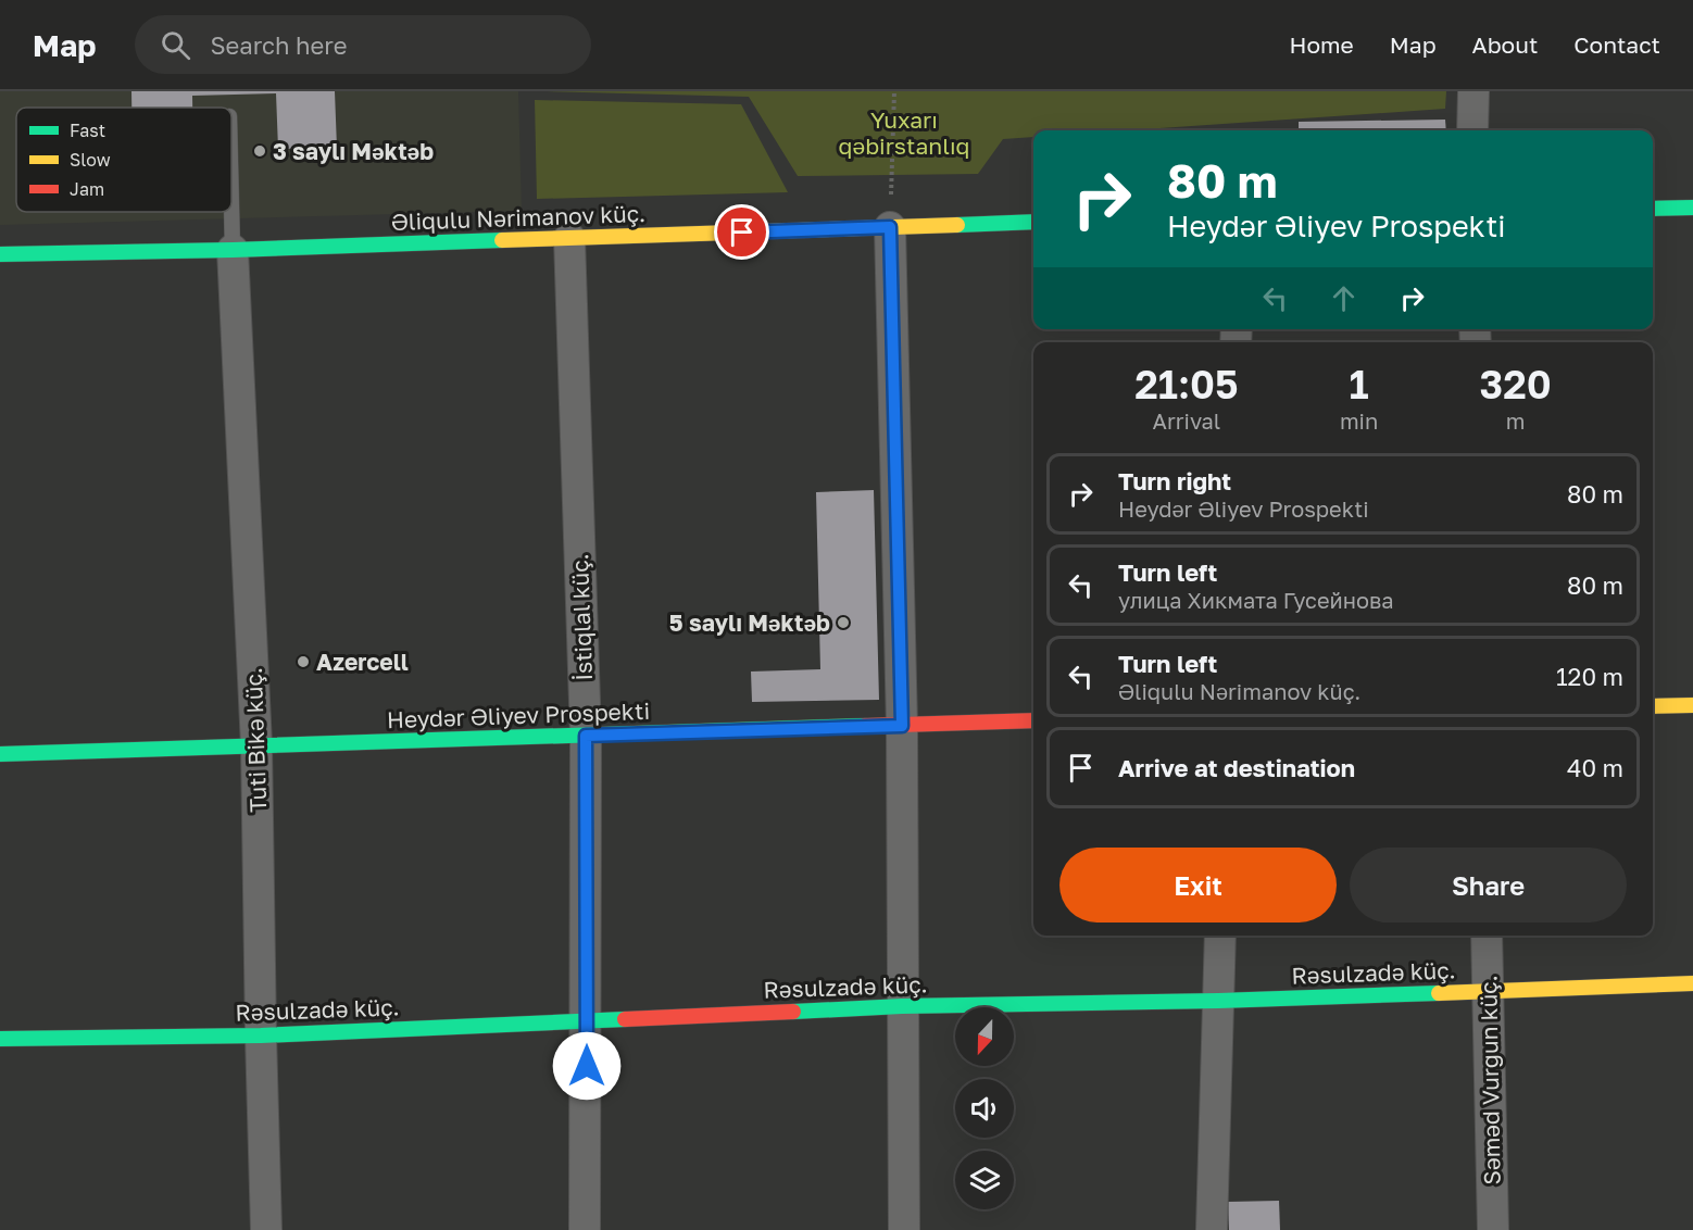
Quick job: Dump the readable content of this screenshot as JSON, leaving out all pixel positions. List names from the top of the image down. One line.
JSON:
{"streets":{"street":["Əliqulu Nərimanov küç.","İstiqlal küç.","Heydər Əliyev Prospekti","Tuti Bikə küç.","Rəsulzadə küç.","Səməd Vurğun küç."]},"crossings":[["Əliqulu Nərimanov küç.","İstiqlal küç."],["Əliqulu Nərimanov küç.","Tuti Bikə küç."],["İstiqlal küç.","Heydər Əliyev Prospekti"],["İstiqlal küç.","Rəsulzadə küç."],["Heydər Əliyev Prospekti","Tuti Bikə küç."],["Tuti Bikə küç.","Rəsulzadə küç."],["Rəsulzadə küç.","Səməd Vurğun küç."]],"parks":["Yuxarı qəbirstanlıq"],"places":["3 saylı Məktəb","5 saylı Məktəb","Azercell"],"legend":["Fast","Slow","Jam"],"north":"bottom","page":{"header":"Map","search":"Search here","nav":["Home","Map","About","Contact"],"turn":["80 m","Heydər Əliyev Prospekti"],"eta":["21:05","Arrival","1","min","320","m"],"list":[{"name":"Turn right","note":"Heydər Əliyev Prospekti","value":"80 m"},{"name":"Turn left","note":"улица Хикмата Гусейнова","value":"80 m"},{"name":"Turn left","note":"Əliqulu Nərimanov küç.","value":"120 m"},{"name":"Arrive at destination","value":"40 m"}],"buttons":["Exit","Share"]}}
